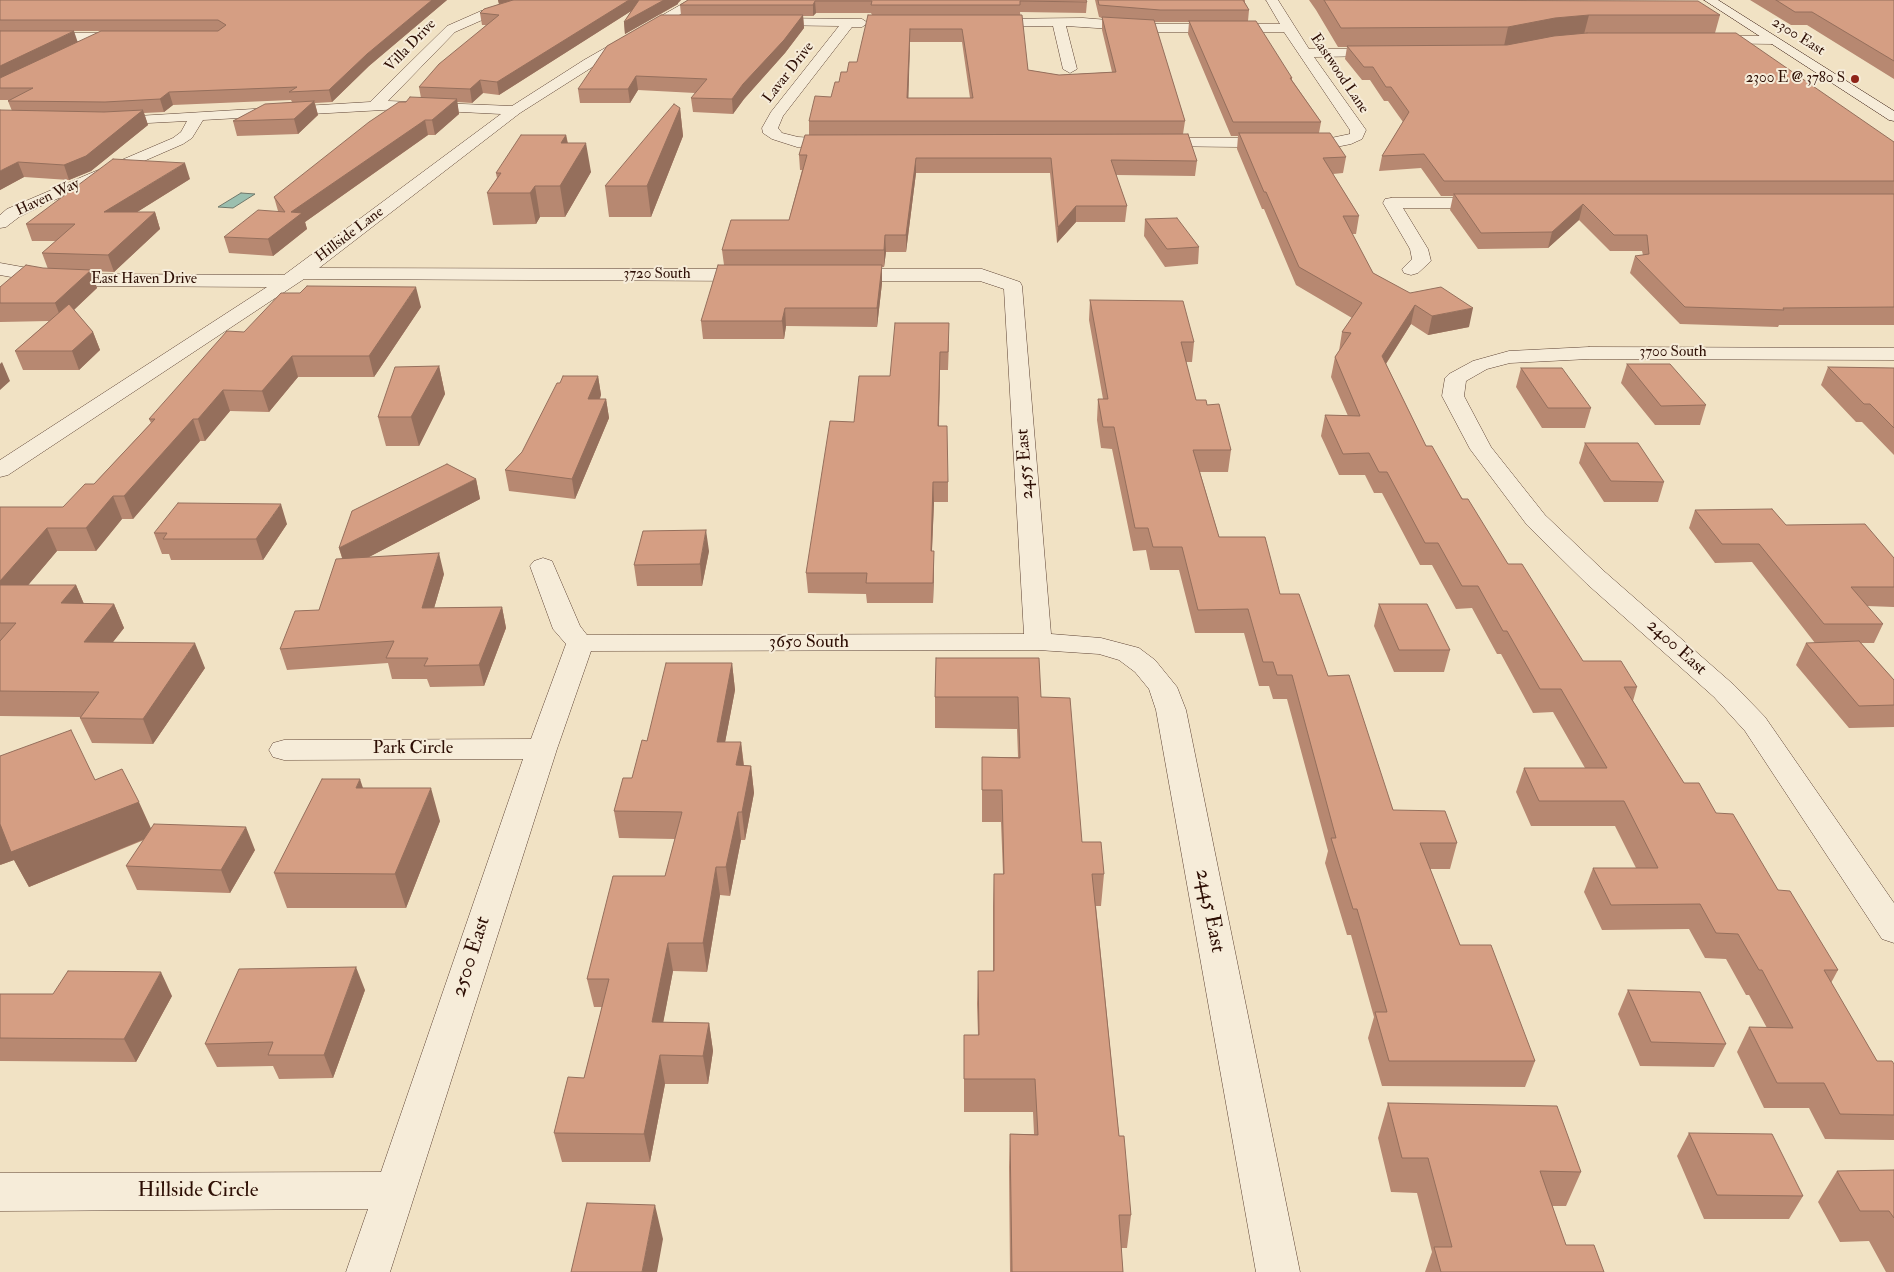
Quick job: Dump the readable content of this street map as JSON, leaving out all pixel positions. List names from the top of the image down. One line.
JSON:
{"streets":{"street":["2300 East","Villa Drive","Lavar Drive","Eastwood Lane","Haven Way","Hillside Lane","3720 South","East Haven Drive","3700 South","2455 East","3650 South","2400 East","Park Circle","2445 East","2500 East","Hillside Circle"]},"crossings":[["Hillside Lane","3720 South"],["Hillside Lane","East Haven Drive"],["3720 South","East Haven Drive"],["3700 South","2400 East"],["2455 East","3650 South"],["2455 East","2445 East"],["3650 South","2445 East"],["3650 South","2500 East"],["Park Circle","2500 East"],["2500 East","Hillside Circle"]],"places":["2300 E @ 3780 S"]}
